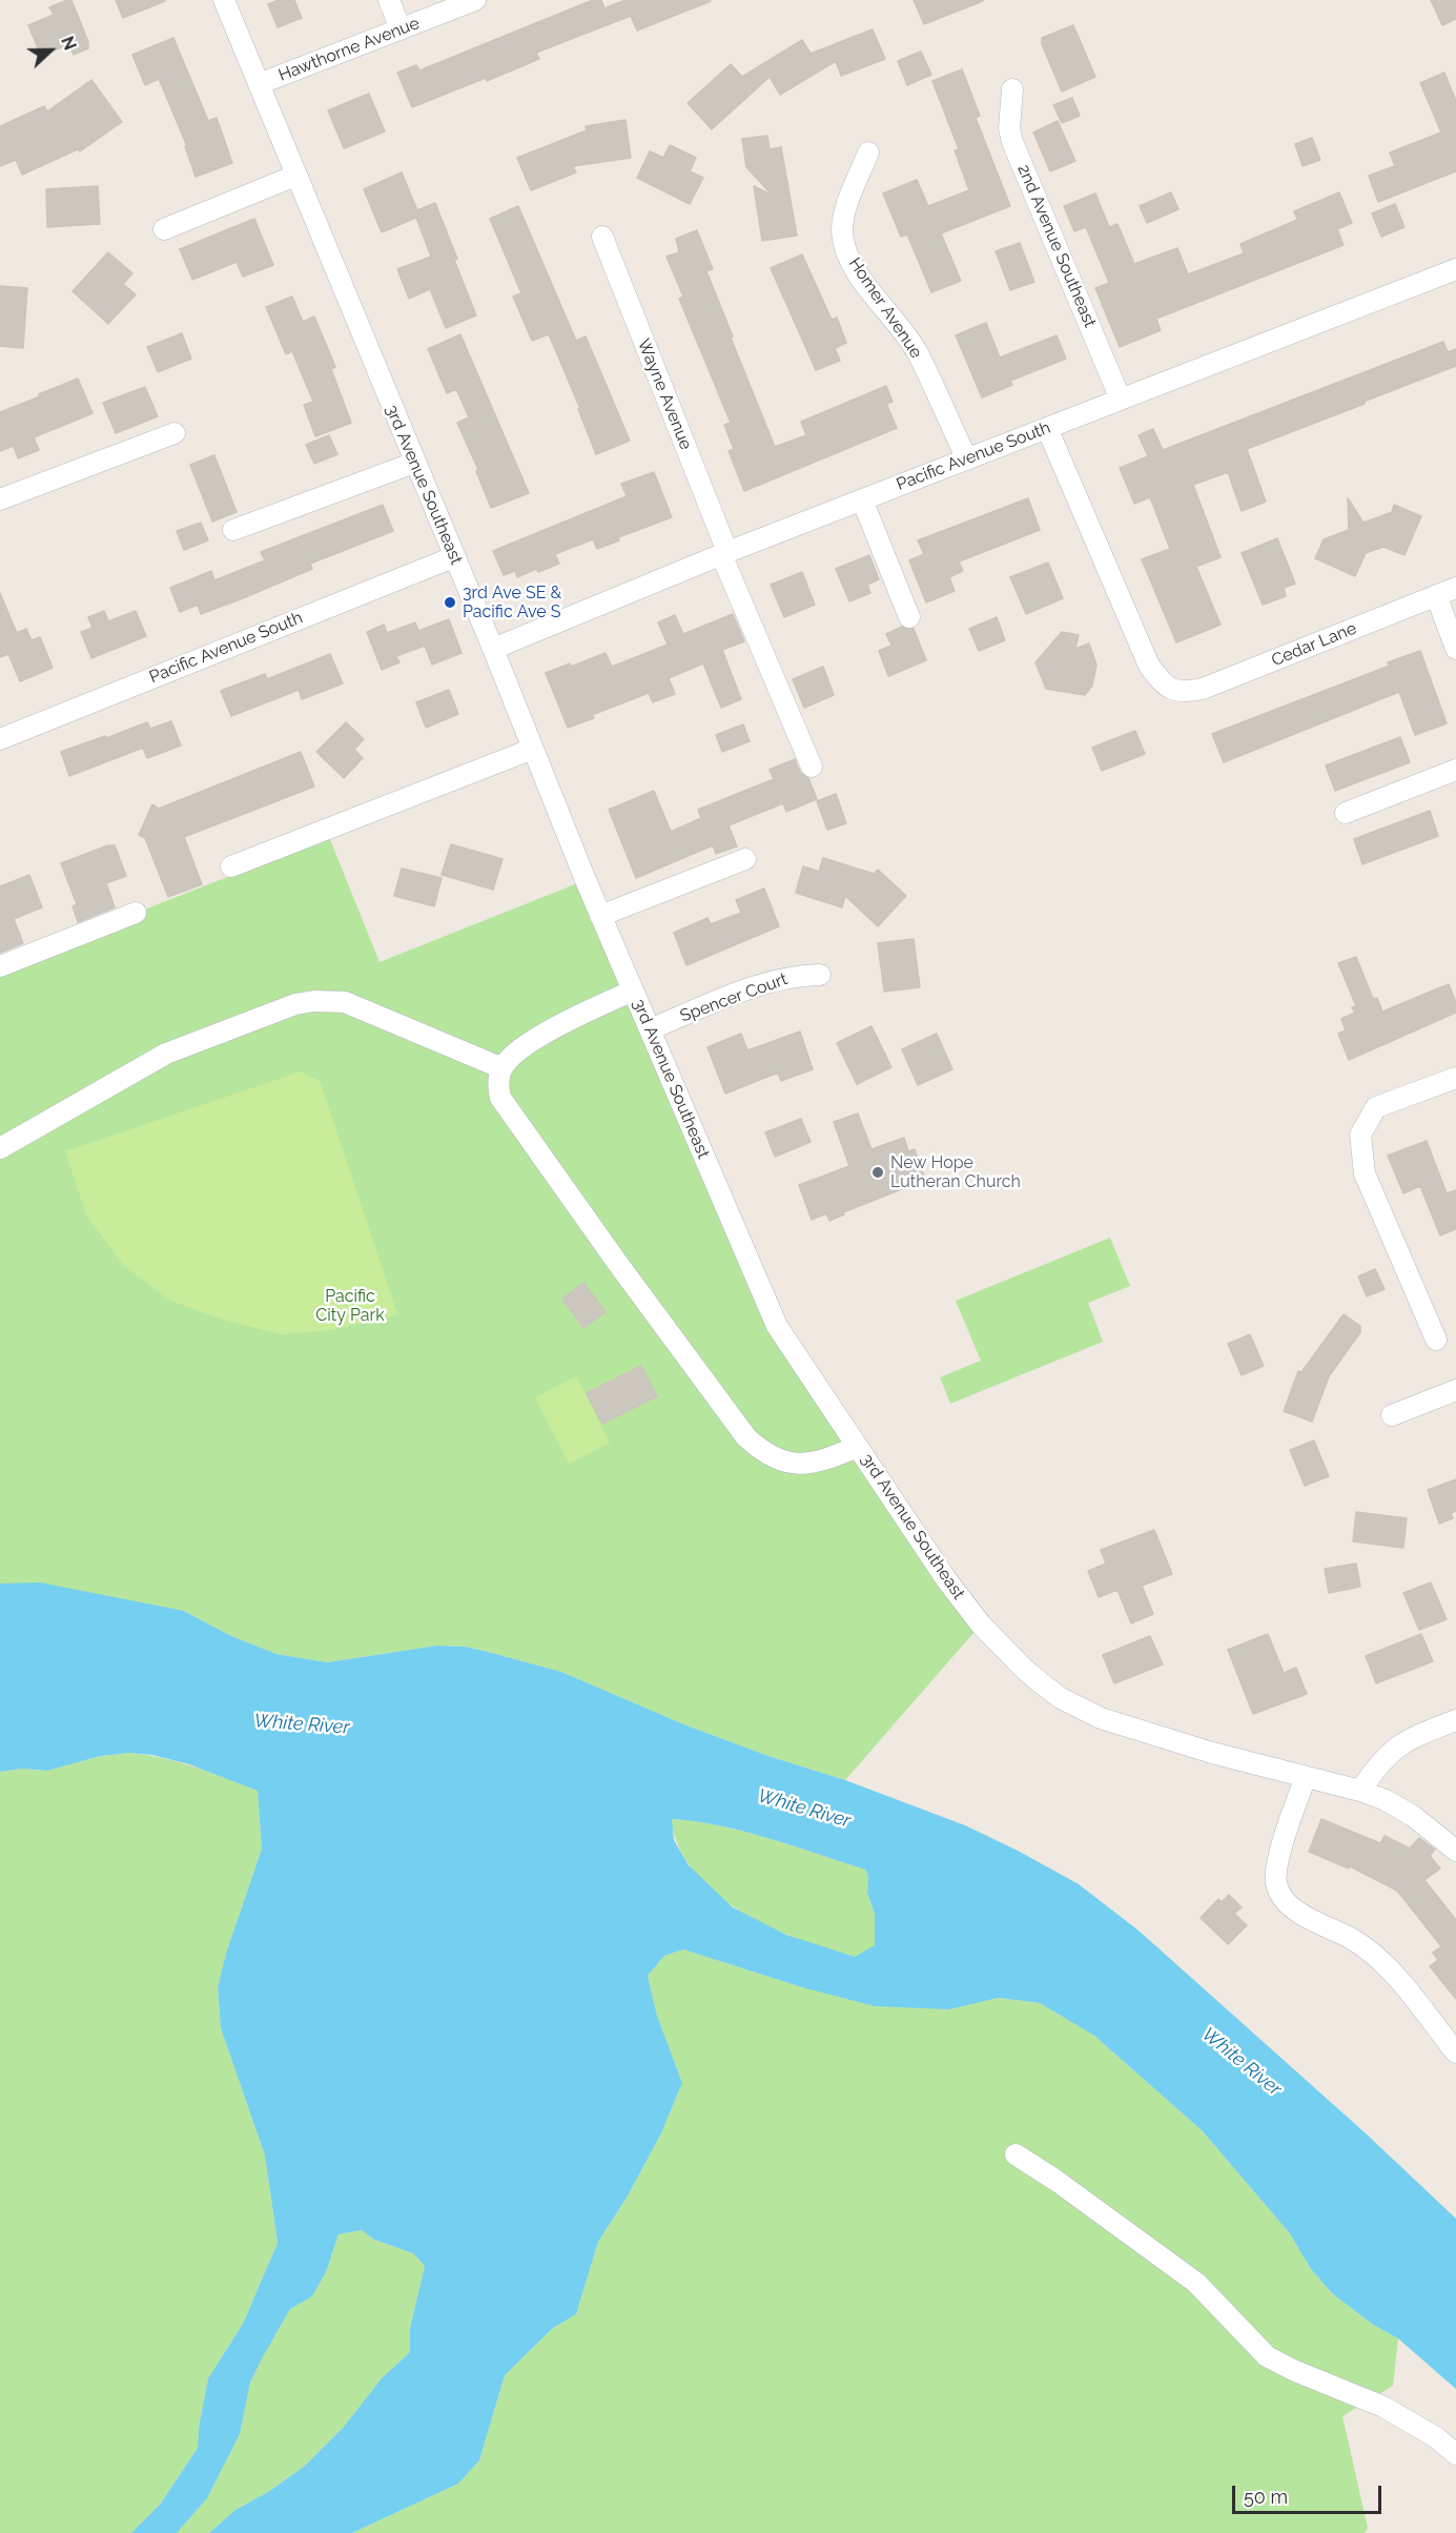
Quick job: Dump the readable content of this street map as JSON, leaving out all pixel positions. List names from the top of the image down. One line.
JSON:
{"streets":{"street":["Hawthorne Avenue","2nd Avenue Southeast","Homer Avenue","Wayne Avenue","Pacific Avenue South","3rd Avenue Southeast","Cedar Lane","Spencer Court"]},"crossings":[["Hawthorne Avenue","3rd Avenue Southeast"],["2nd Avenue Southeast","Pacific Avenue South"],["Homer Avenue","Pacific Avenue South"],["Wayne Avenue","Pacific Avenue South"],["Pacific Avenue South","3rd Avenue Southeast"],["Pacific Avenue South","Cedar Lane"],["3rd Avenue Southeast","Spencer Court"]],"water":["White River"],"parks":["Pacific City Park"],"places":["3rd Ave SE & Pacific Ave S","New Hope Lutheran Church"],"scale_bar":"50 m","north":"right"}
